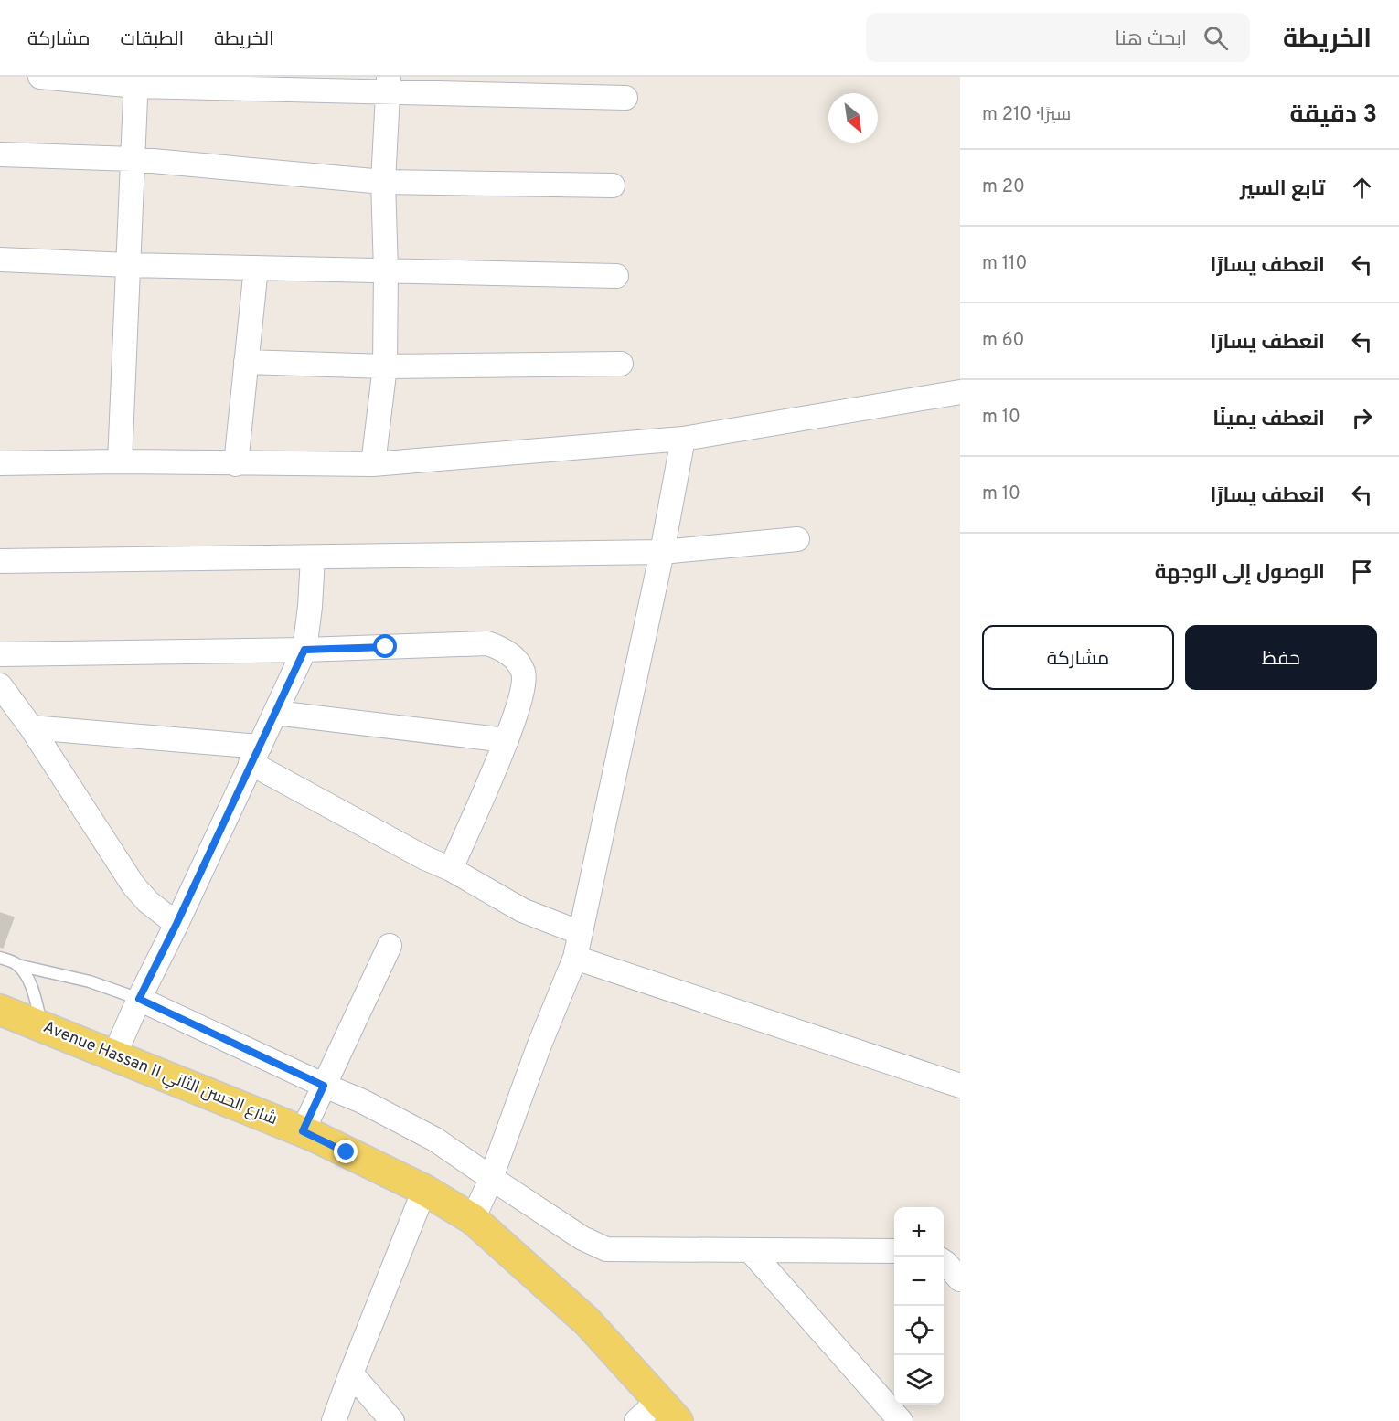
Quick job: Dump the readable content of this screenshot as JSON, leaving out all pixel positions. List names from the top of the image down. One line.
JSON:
{"streets":{"main road":["Avenue Hassan II شارع الحسن الثاني"]},"north":"bottom right","page":{"header":"الخريطة","search":"ابحث هنا","nav":["الخريطة","الطبقات","مشاركة"],"heading":["3 دقيقة","سيرًا · 210 m"],"list":[["تابع السير","20 m"],["انعطف يسارًا","110 m"],["انعطف يسارًا","60 m"],["انعطف يمينًا","10 m"],["انعطف يسارًا","10 m"],"الوصول إلى الوجهة"],"buttons":["حفظ","مشاركة"],"map_buttons":["+","−"]}}
